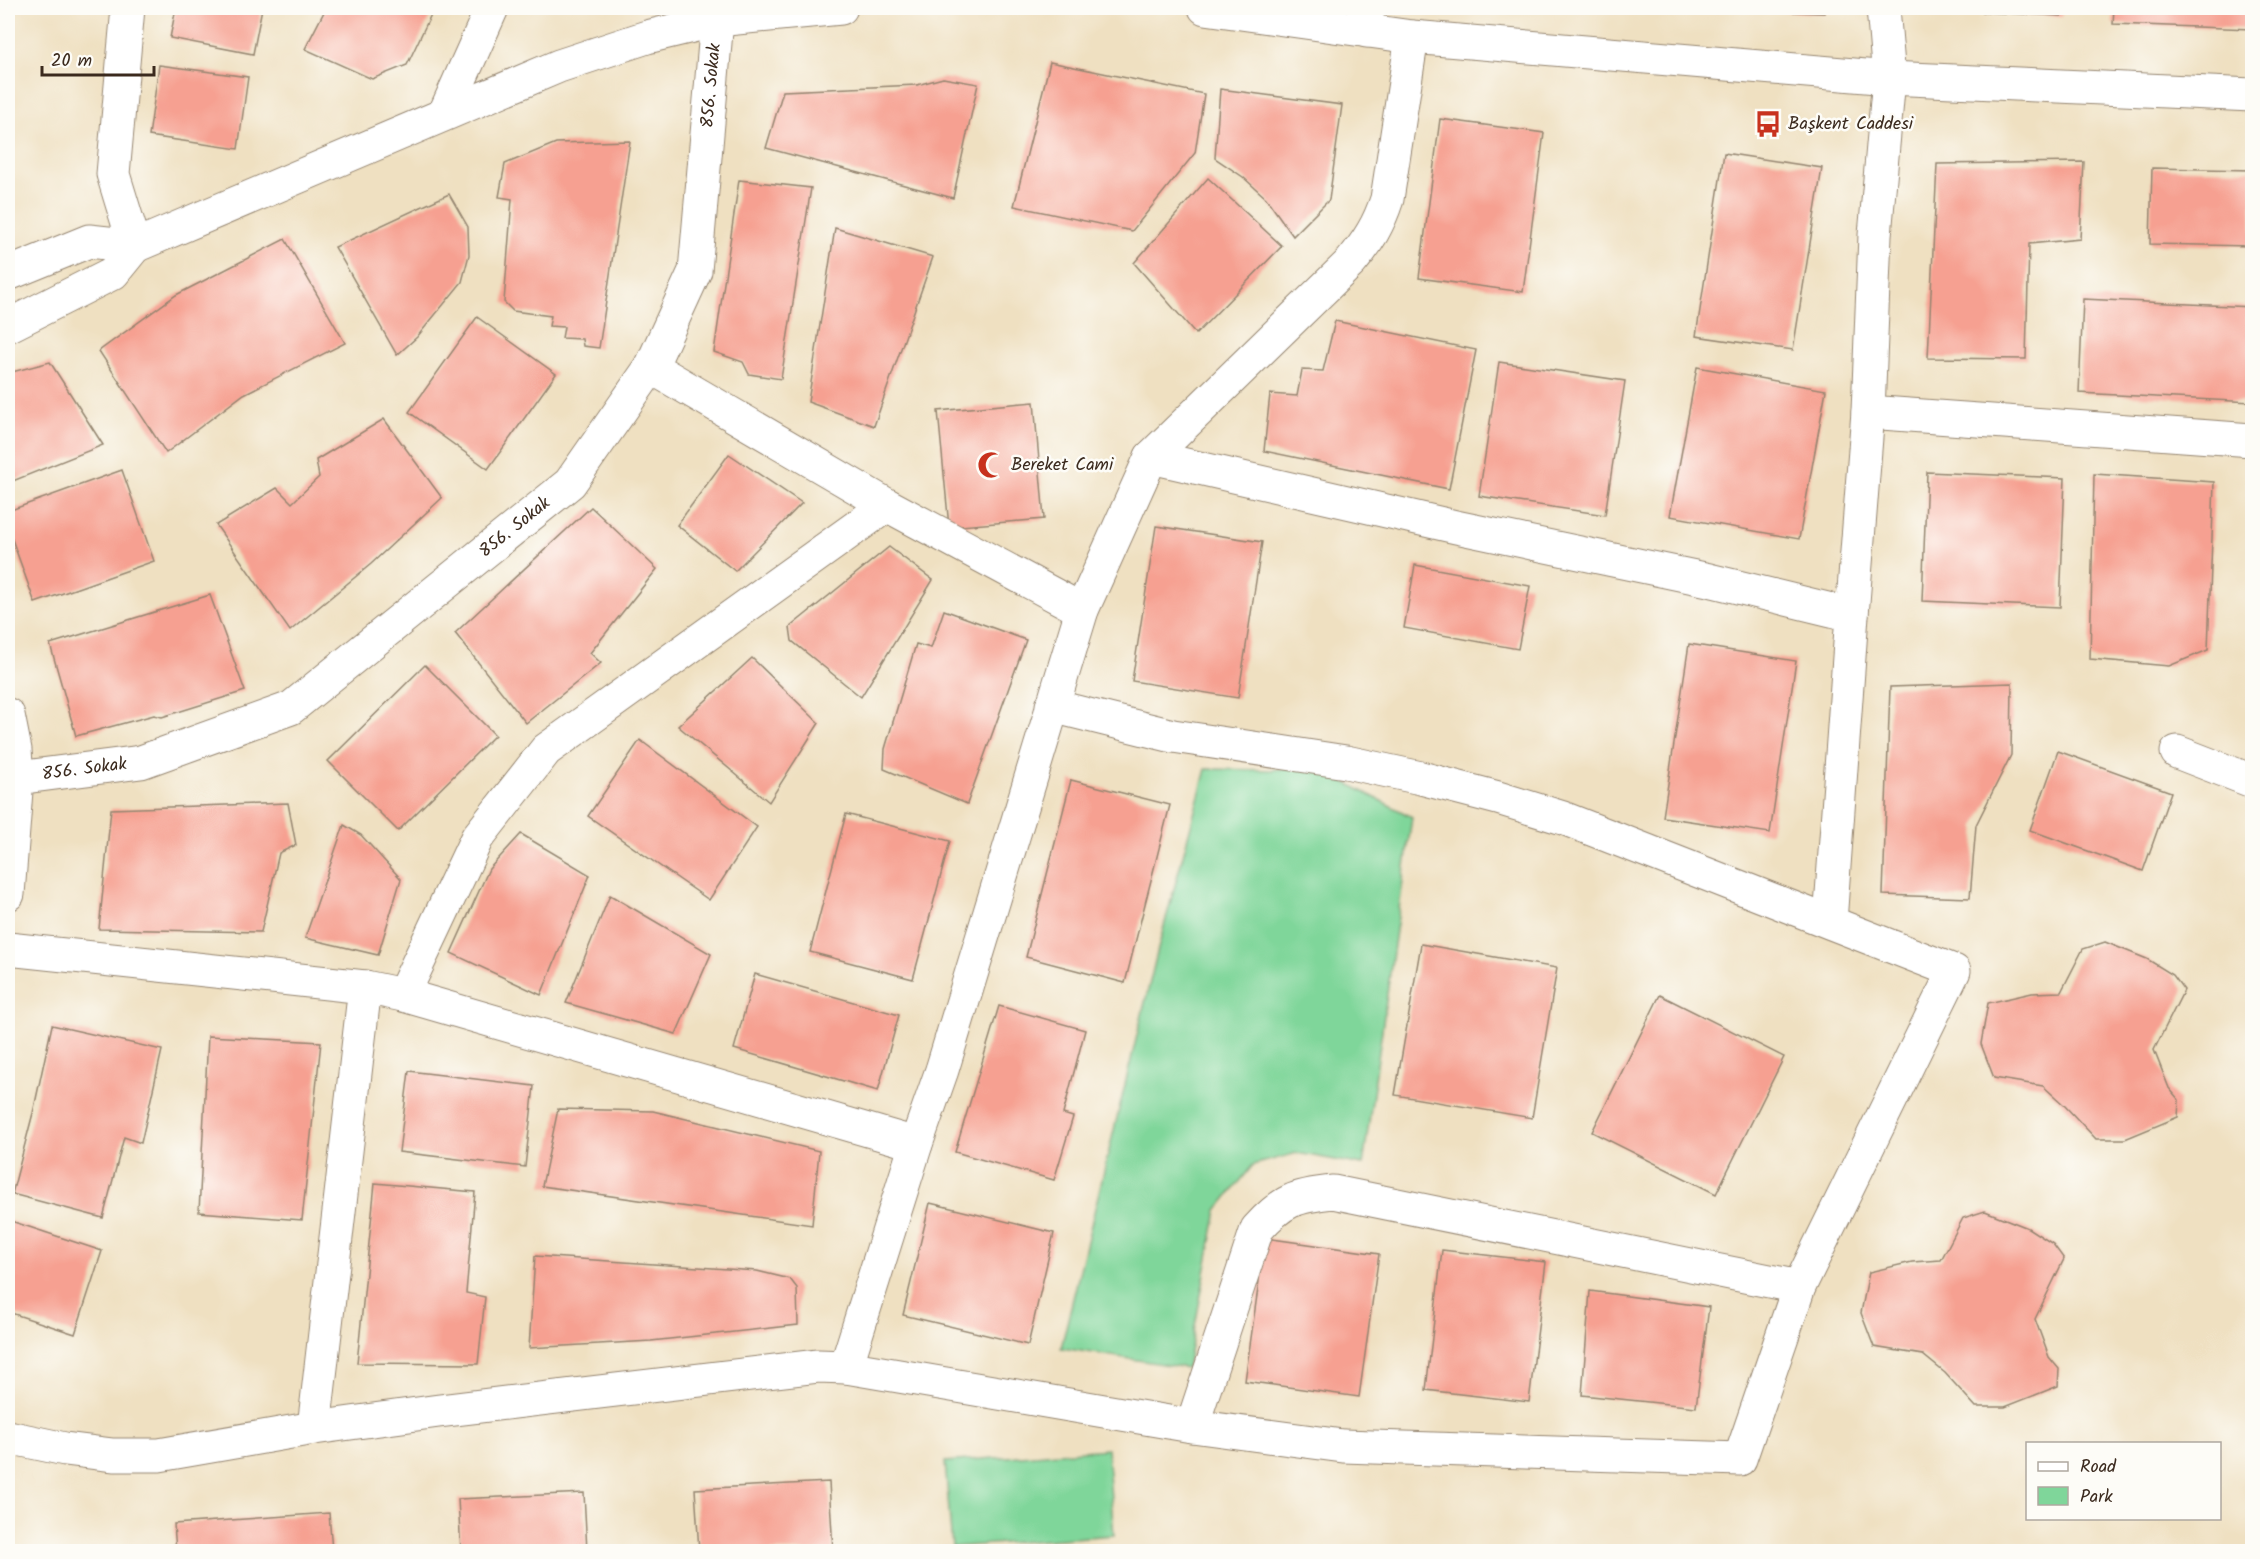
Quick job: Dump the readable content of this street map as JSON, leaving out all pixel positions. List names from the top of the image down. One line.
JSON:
{"streets":{"street":["856. Sokak"]},"places":{"bus stop":["Başkent Caddesi"],"mosque":["Bereket Cami"]},"legend":["Road","Park"],"scale_bar":"20 m"}
